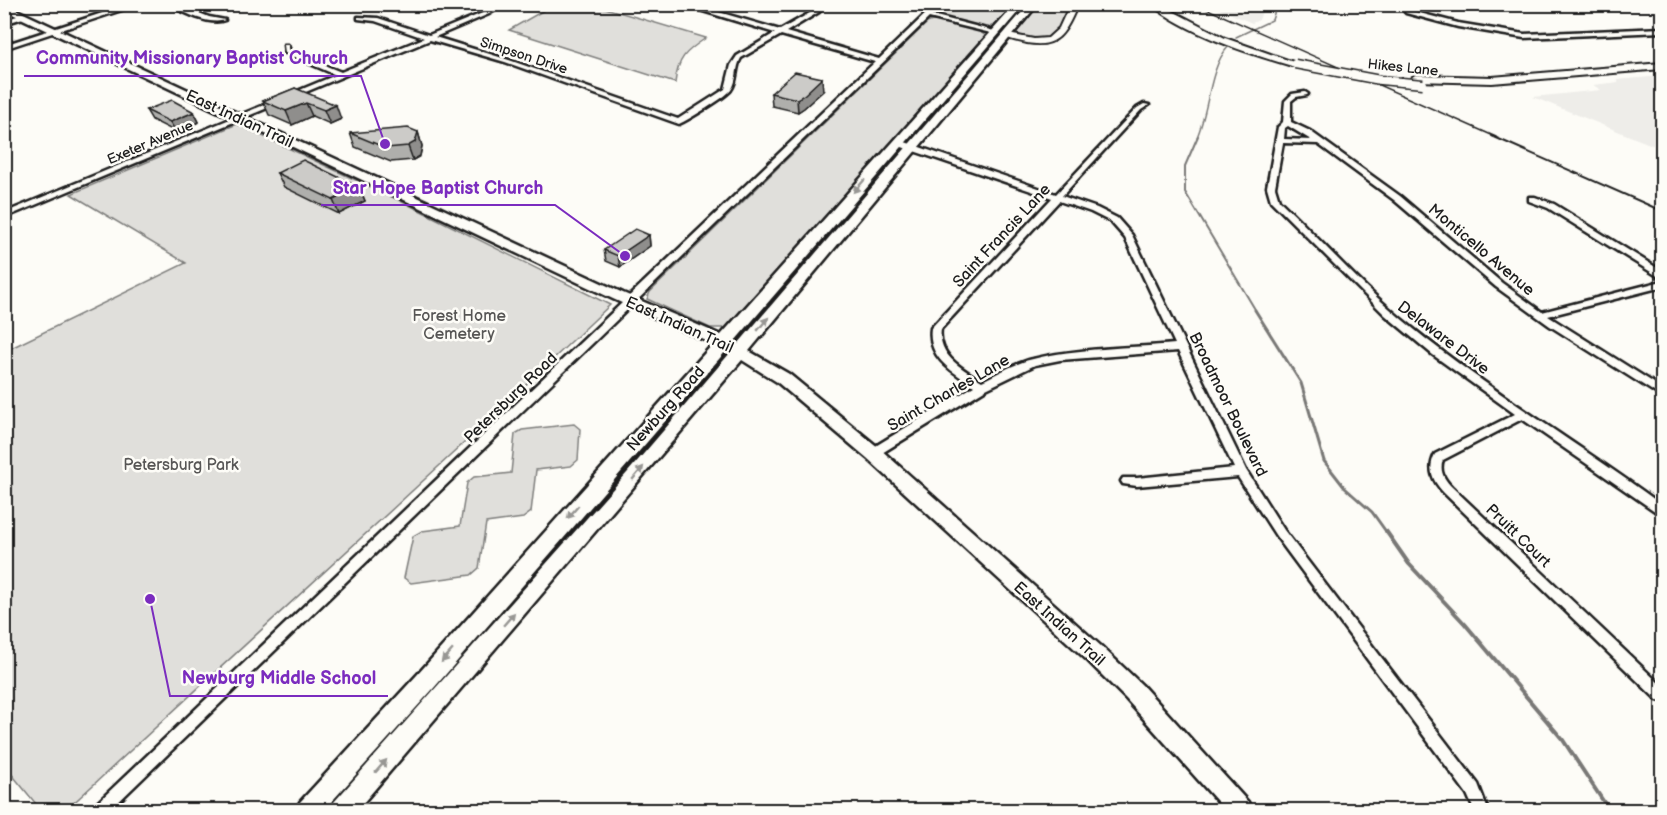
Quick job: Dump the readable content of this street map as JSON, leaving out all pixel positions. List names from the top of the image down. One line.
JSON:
{"streets":{"main road":["East Indian Trail","Newburg Road"],"street":["Simpson Drive","Hikes Lane","Exeter Avenue","Saint Francis Lane","Monticello Avenue","Delaware Drive","Saint Charles Lane","Petersburg Road","Broadmoor Boulevard","Pruitt Court"]},"crossings":[["Simpson Drive","Exeter Avenue"],["East Indian Trail","Exeter Avenue"],["East Indian Trail","Saint Charles Lane"],["East Indian Trail","Petersburg Road"],["East Indian Trail","Newburg Road"],["Saint Francis Lane","Saint Charles Lane"],["Saint Francis Lane","Broadmoor Boulevard"],["Monticello Avenue","Delaware Drive"],["Delaware Drive","Pruitt Court"],["Saint Charles Lane","Broadmoor Boulevard"],["Broadmoor Boulevard","Newburg Road"]],"parks":["Forest Home Cemetery","Petersburg Park"],"places":["Community Missionary Baptist Church","Star Hope Baptist Church","Newburg Middle School"]}
